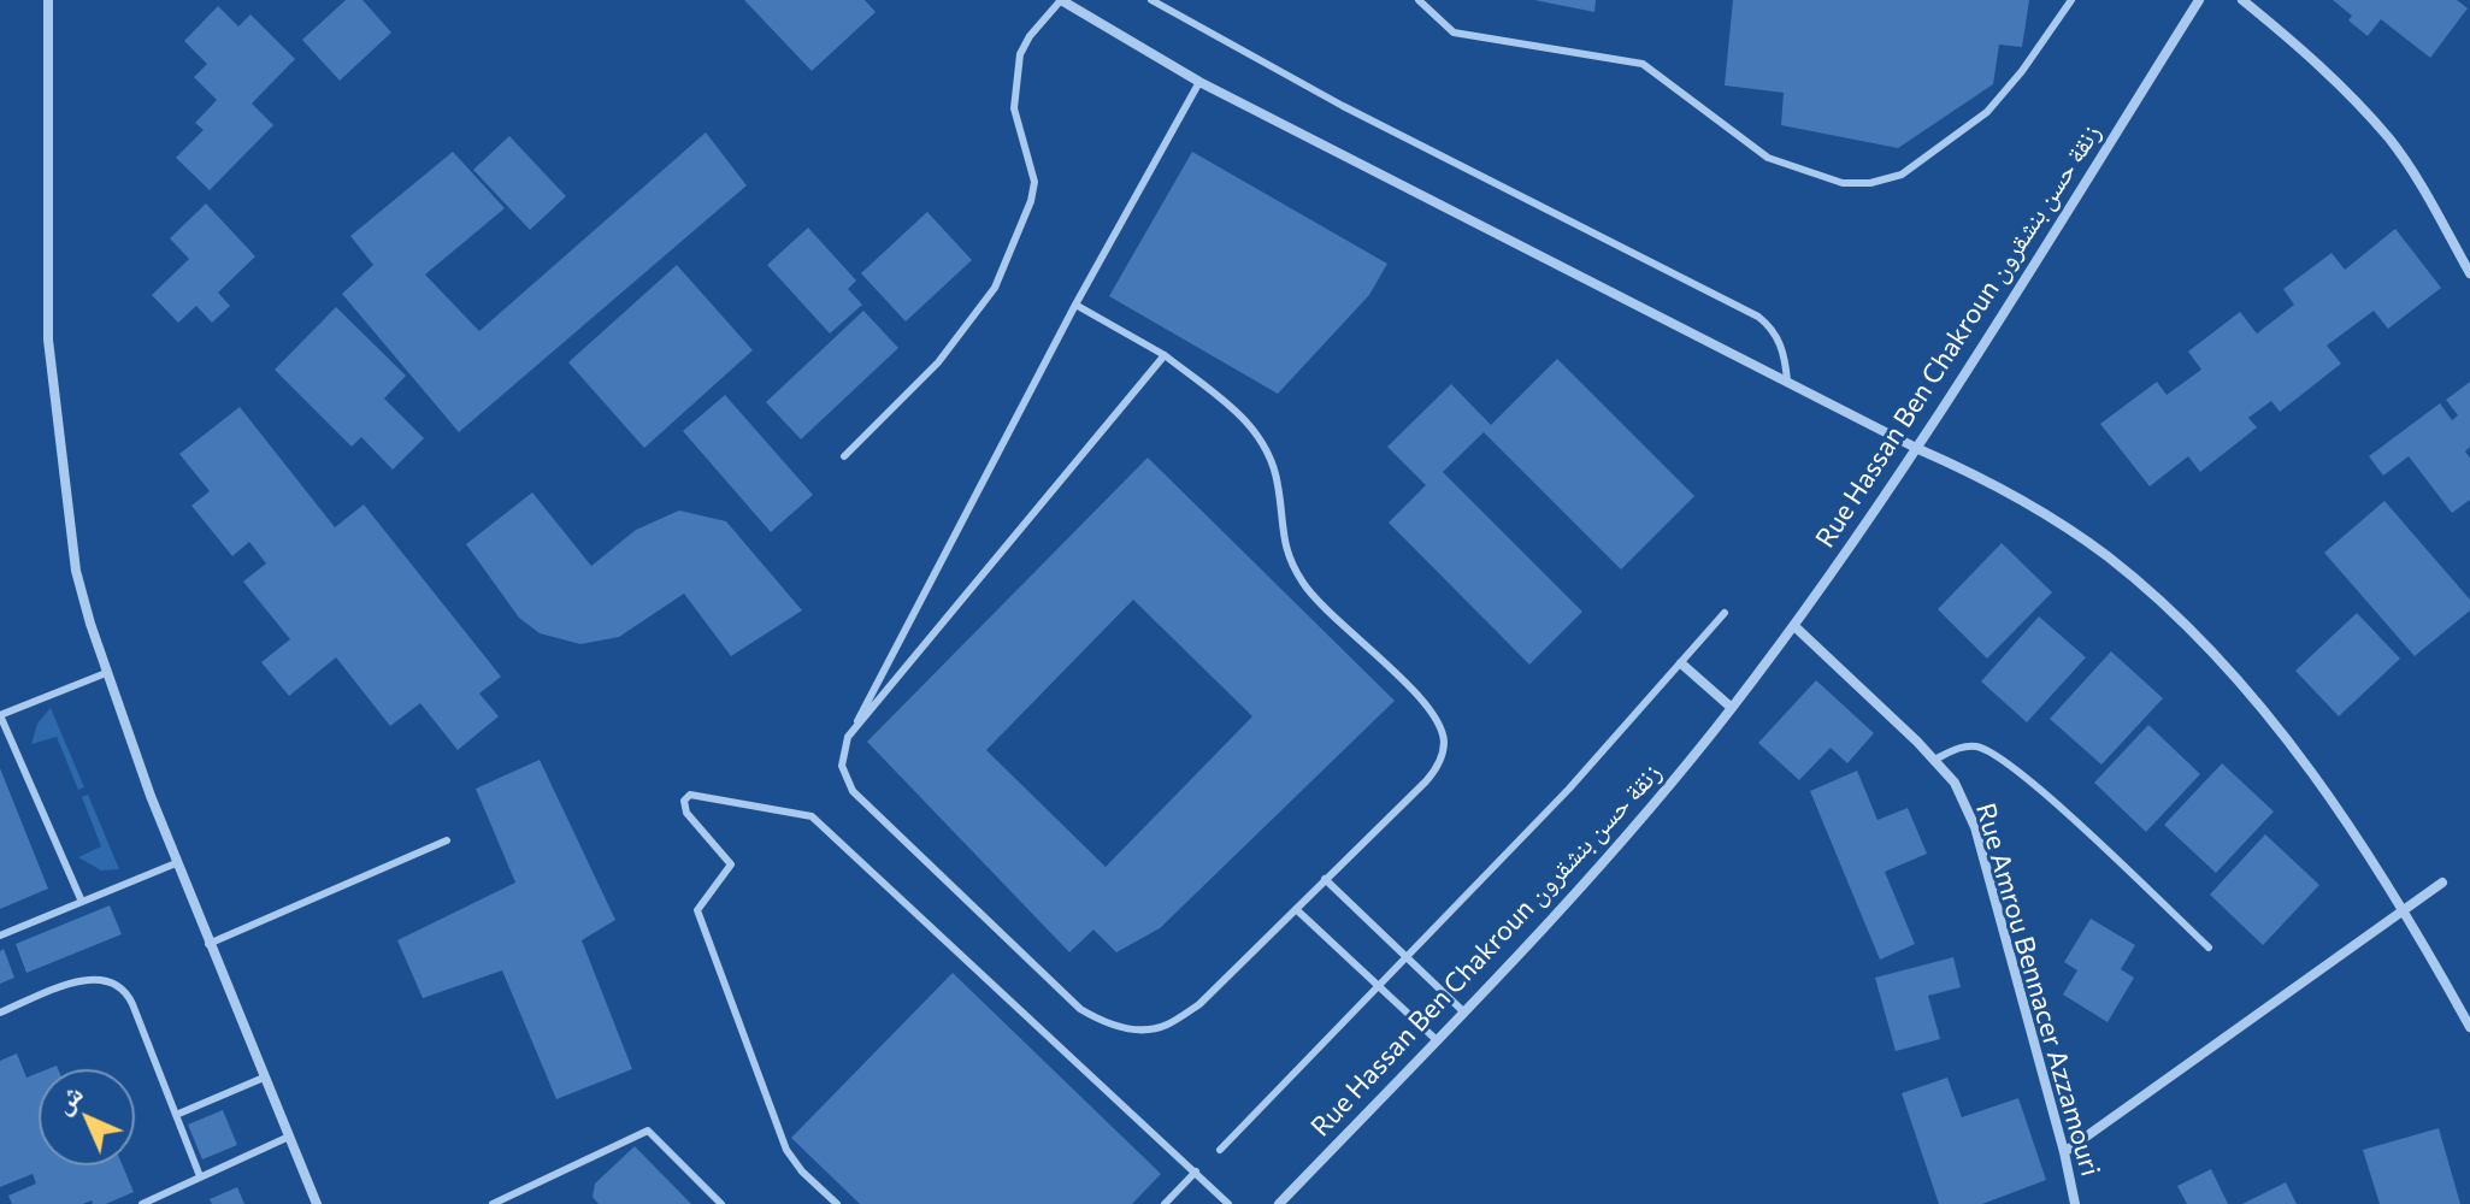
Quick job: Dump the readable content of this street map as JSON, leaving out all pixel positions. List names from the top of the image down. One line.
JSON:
{"streets":{"street":["Rue Hassan Ben Chakroun زنقة حسن بنشقرون","Rue Amrou Bennacer Azzamouri"]},"crossings":[["Rue Hassan Ben Chakroun زنقة حسن بنشقرون","Rue Amrou Bennacer Azzamouri"]],"north":"top left"}
